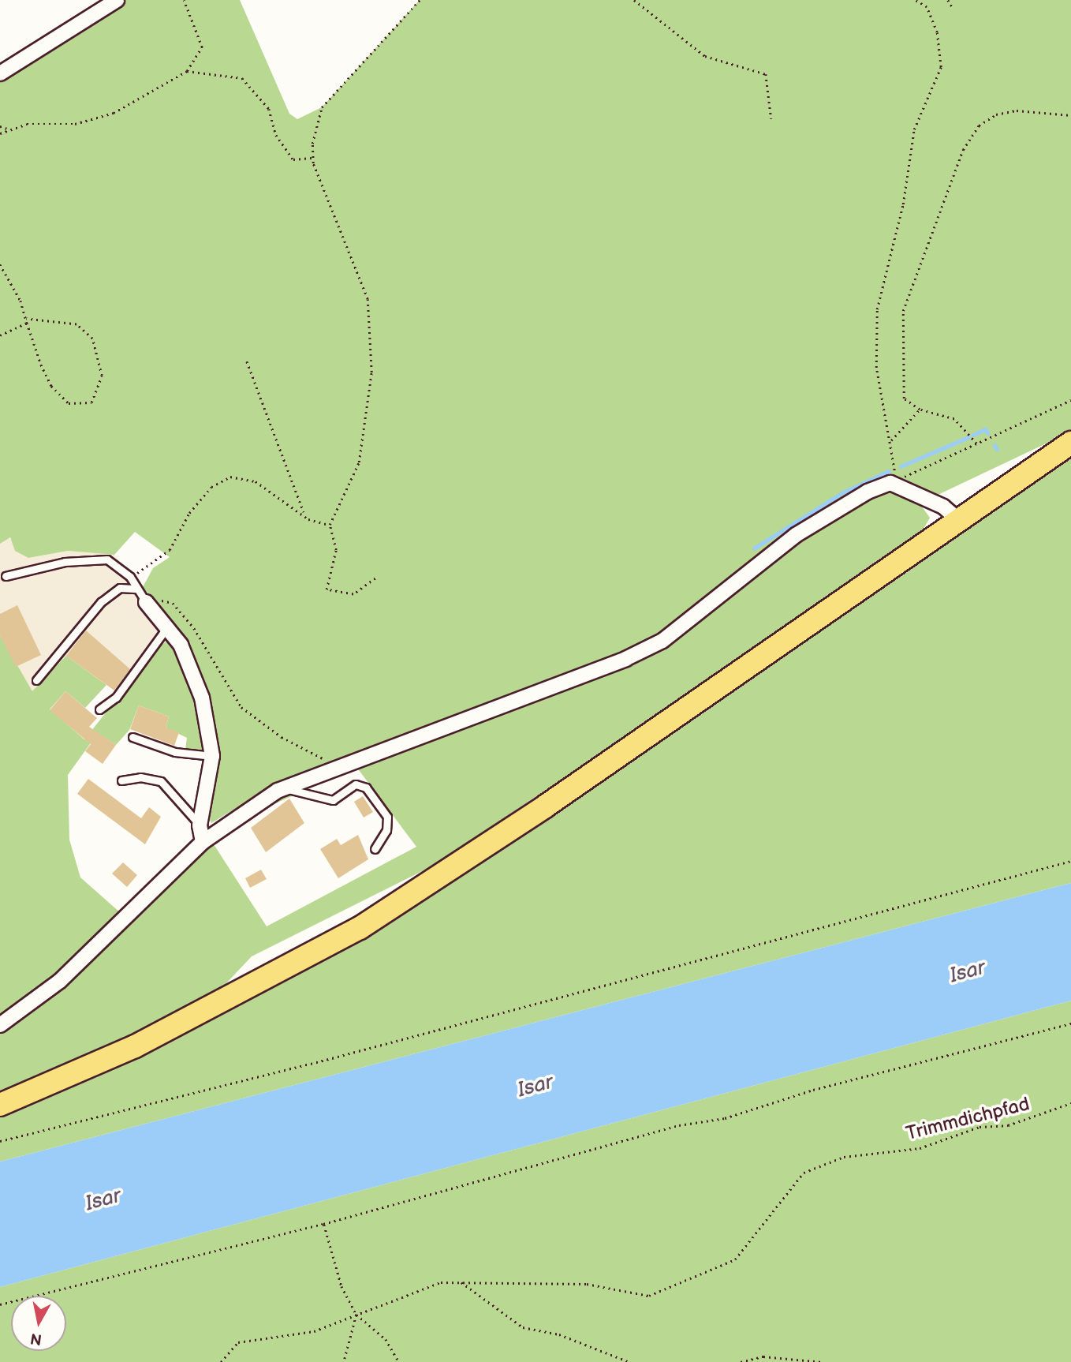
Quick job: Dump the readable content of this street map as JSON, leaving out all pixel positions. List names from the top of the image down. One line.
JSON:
{"streets":{"path":["Trimmdichpfad"]},"water":["Isar"],"north":"bottom"}
